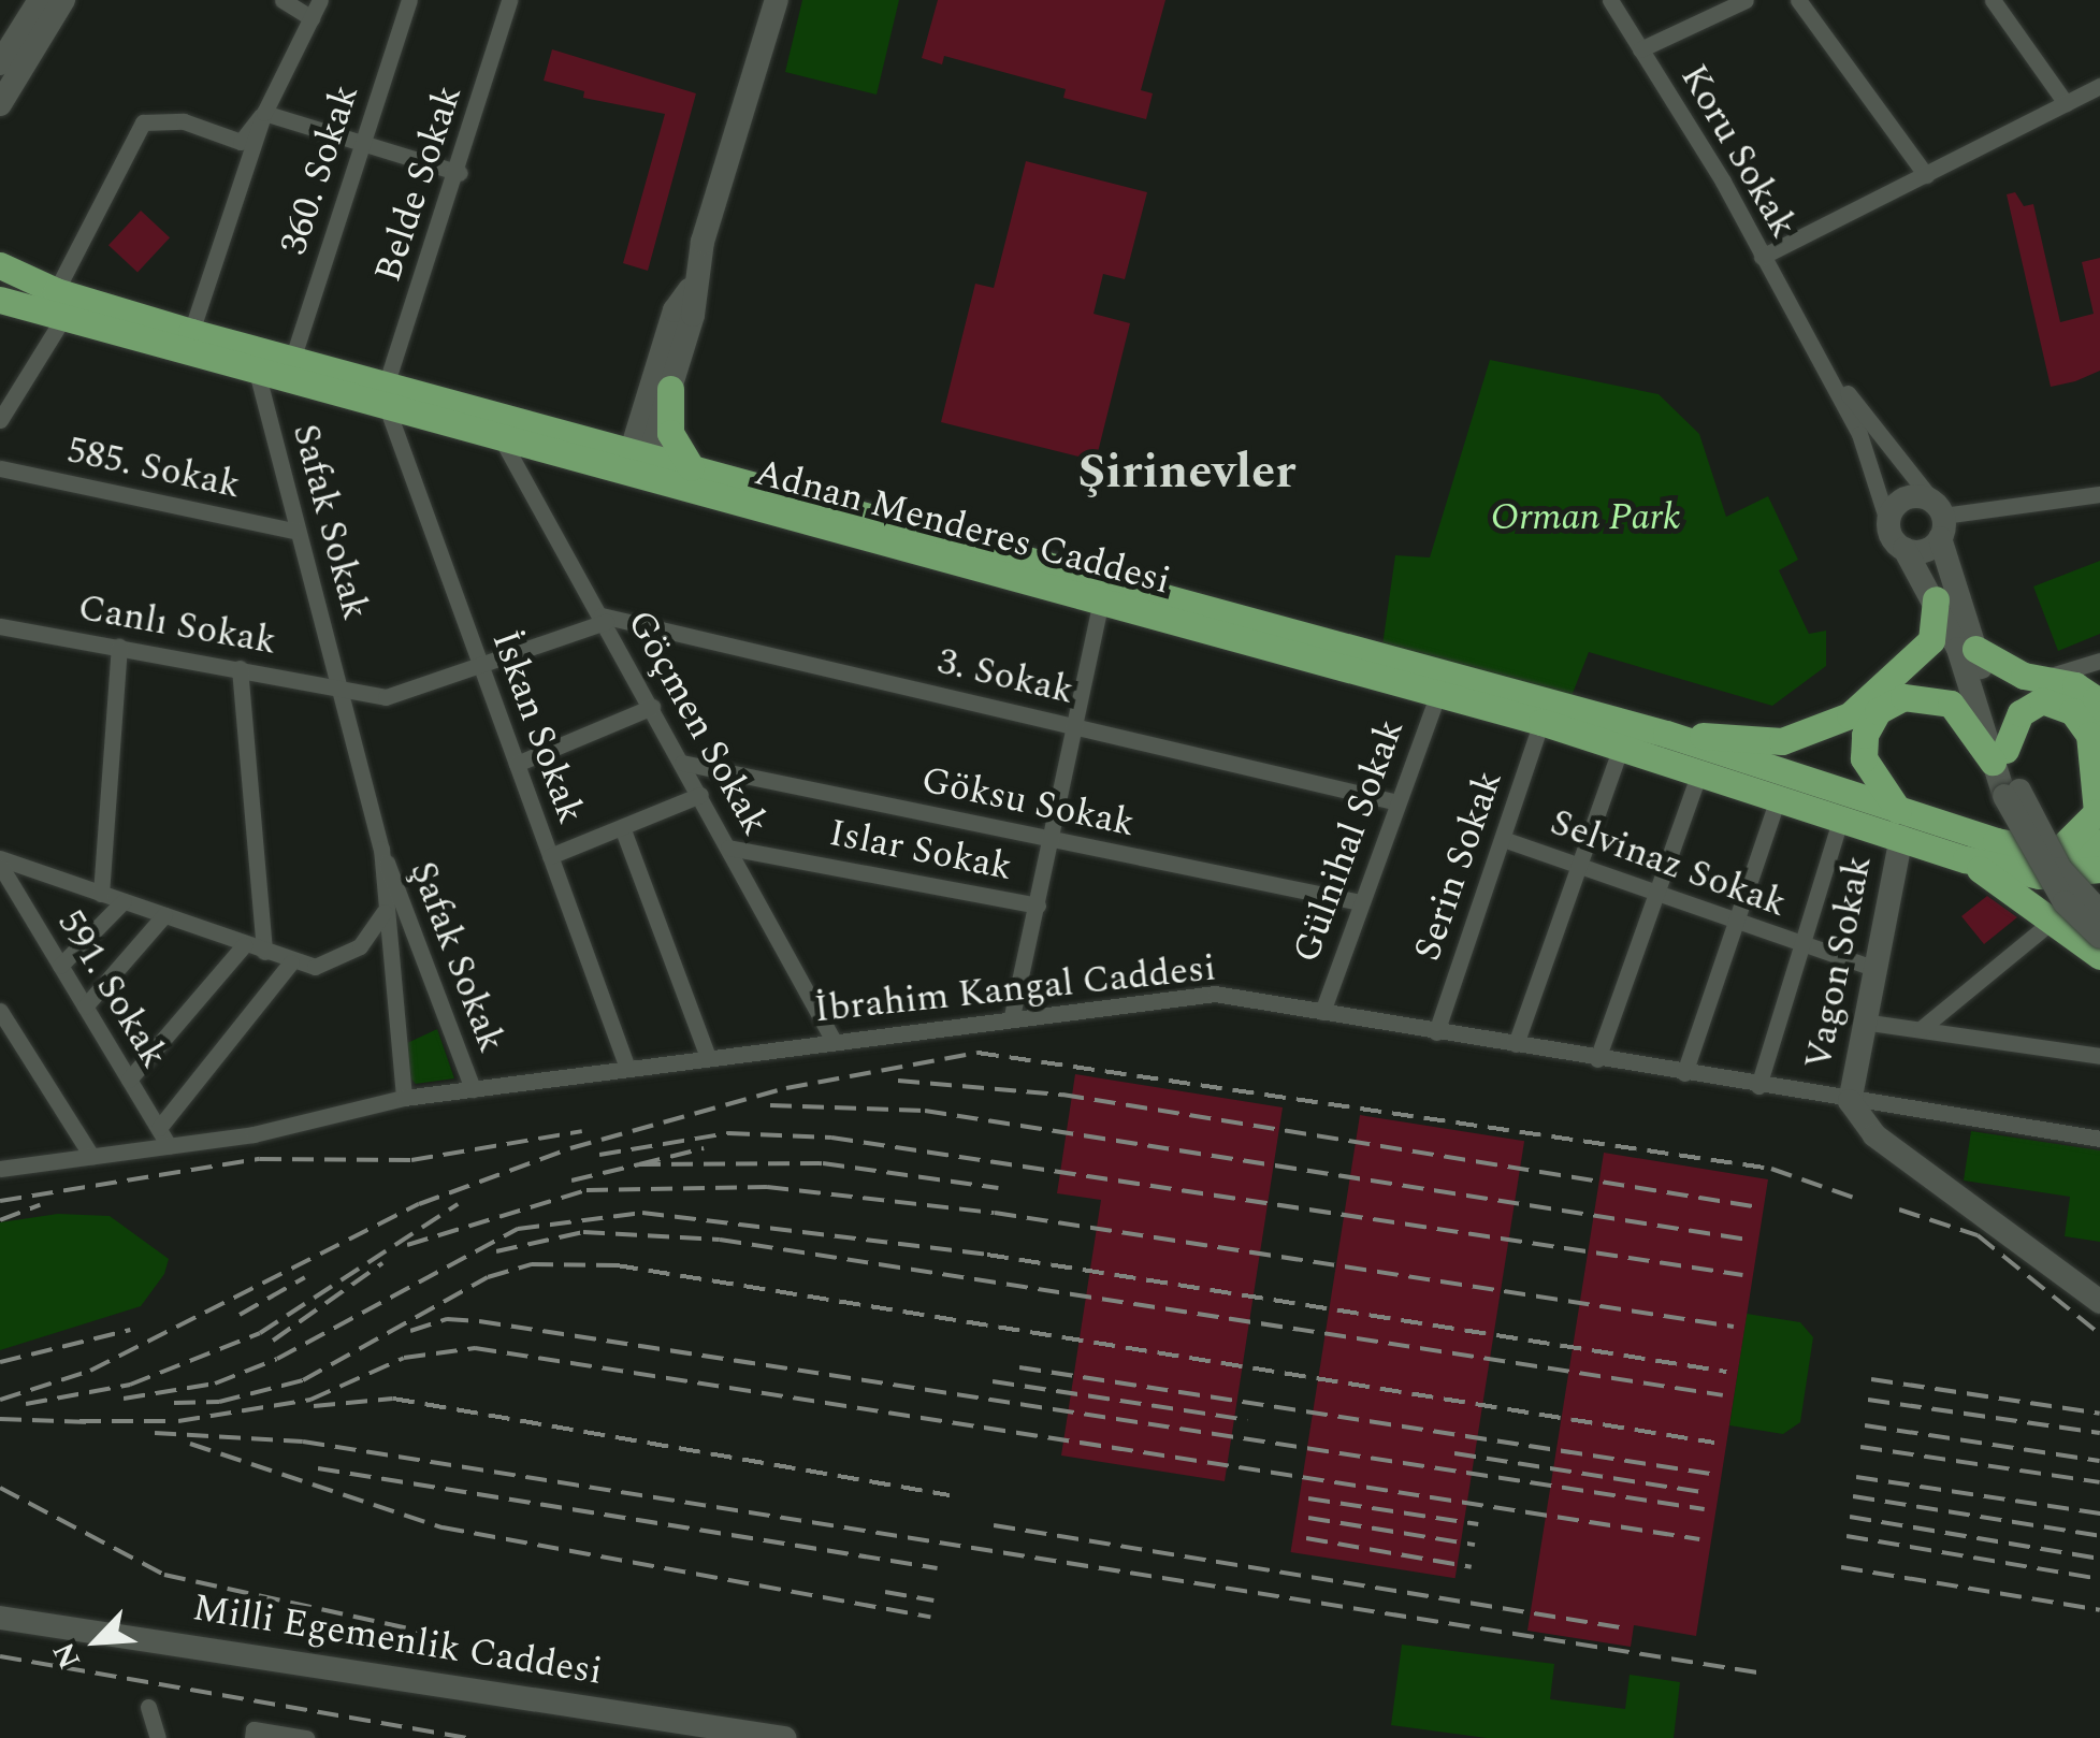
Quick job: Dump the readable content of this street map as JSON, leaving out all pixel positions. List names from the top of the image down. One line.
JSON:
{"streets":{"main road":["Adnan Menderes Caddesi","Vagon Sokak","Milli Egemenlik Caddesi"],"street":["Koru Sokak","360. Sokak","Belde Sokak","585. Sokak","Safak Sokak","Canlı Sokak","3. Sokak","Göçmen Sokak","İskan Sokak","Göksu Sokak","Gülnihal Sokak","Islar Sokak","Selvinaz Sokak","Serin Sokak","Şafak Sokak","591. Sokak","İbrahim Kangal Caddesi"]},"crossings":[["360. Sokak","Adnan Menderes Caddesi"],["Belde Sokak","Adnan Menderes Caddesi"],["Belde Sokak","İskan Sokak"],["585. Sokak","Safak Sokak"],["Safak Sokak","Adnan Menderes Caddesi"],["Safak Sokak","Canlı Sokak"],["Safak Sokak","Şafak Sokak"],["Adnan Menderes Caddesi","Göçmen Sokak"],["Adnan Menderes Caddesi","İskan Sokak"],["Adnan Menderes Caddesi","Gülnihal Sokak"],["Adnan Menderes Caddesi","Serin Sokak"],["Adnan Menderes Caddesi","Vagon Sokak"],["Canlı Sokak","3. Sokak"],["Canlı Sokak","Göçmen Sokak"],["Canlı Sokak","İskan Sokak"],["Canlı Sokak","Şafak Sokak"],["3. Sokak","Göçmen Sokak"],["3. Sokak","Gülnihal Sokak"],["Göçmen Sokak","Göksu Sokak"],["Göçmen Sokak","Islar Sokak"],["Göçmen Sokak","İbrahim Kangal Caddesi"],["İskan Sokak","İbrahim Kangal Caddesi"],["Göksu Sokak","Gülnihal Sokak"],["Gülnihal Sokak","İbrahim Kangal Caddesi"],["Selvinaz Sokak","Serin Sokak"],["Selvinaz Sokak","Vagon Sokak"],["Serin Sokak","İbrahim Kangal Caddesi"],["Şafak Sokak","İbrahim Kangal Caddesi"],["Vagon Sokak","İbrahim Kangal Caddesi"],["591. Sokak","İbrahim Kangal Caddesi"]],"districts":["Şirinevler"],"parks":["Orman Park"],"north":"bottom left"}
